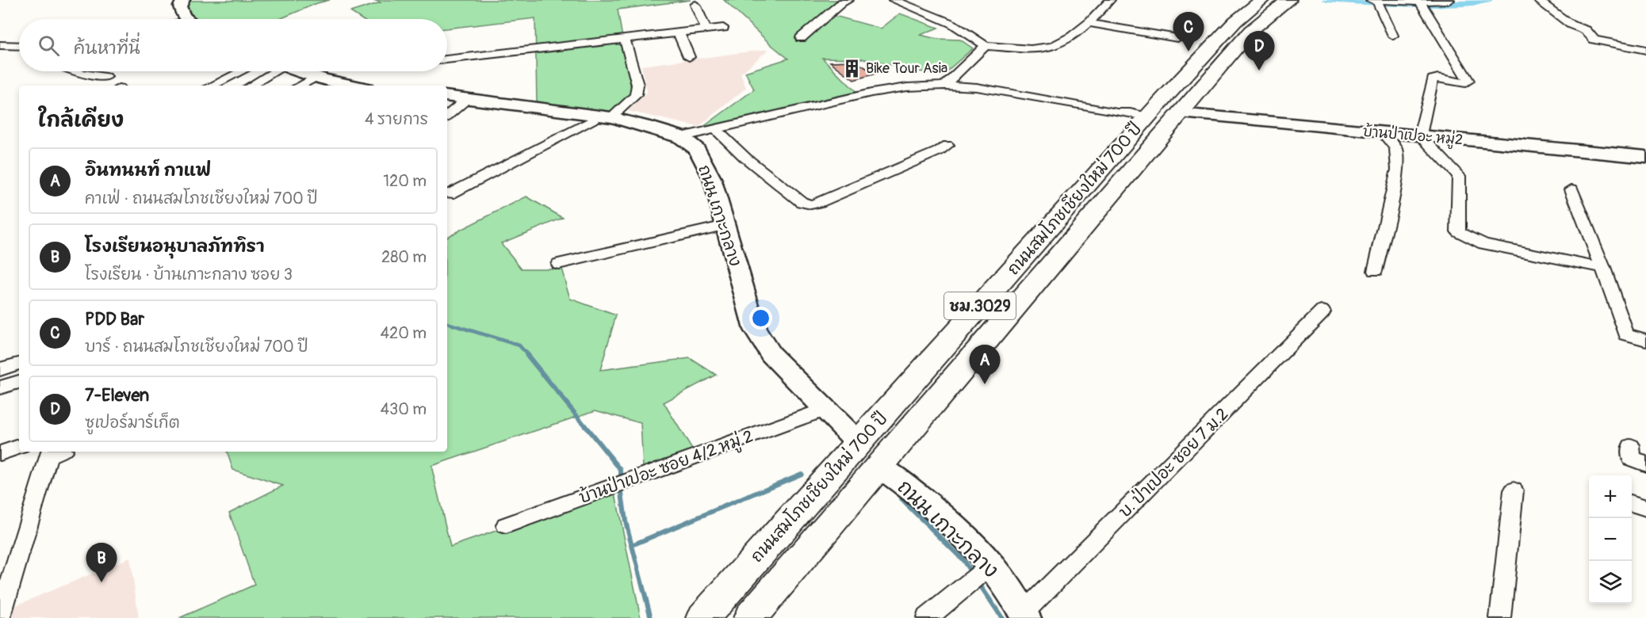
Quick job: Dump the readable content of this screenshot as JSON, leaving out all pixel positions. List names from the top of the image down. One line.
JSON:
{"streets":{"main road":["ถนนสมโภชเชียงใหม่ 700 ปี","ชม.3029"],"street":["บ้านป่าเปอะ หมู่2","ถนน เกาะกลาง","บ. ป่าเปอะ ซอย 7 ม.2","บ้านป่าเปอะ ซอย 4/2 หมู่ 2"]},"crossings":[["บ้านป่าเปอะ หมู่2","ถนนสมโภชเชียงใหม่ 700 ปี"],["ถนนสมโภชเชียงใหม่ 700 ปี","ถนน เกาะกลาง"],["ถนน เกาะกลาง","บ. ป่าเปอะ ซอย 7 ม.2"],["ถนน เกาะกลาง","บ้านป่าเปอะ ซอย 4/2 หมู่ 2"]],"places":{"building":["Bike Tour Asia"]},"page":{"pins":["C","D","A","B"],"search":"ค้นหาที่นี่","heading":["ใกล้เคียง","4 รายการ"],"list":[{"mark":"A","name":"อินทนนท์ กาแฟ","note":"คาเฟ่ · ถนนสมโภชเชียงใหม่ 700 ปี","value":"120 m"},{"mark":"B","name":"โรงเรียนอนุบาลภัททิรา","note":"โรงเรียน · บ้านเกาะกลาง ซอย 3","value":"280 m"},{"mark":"C","name":"PDD Bar","note":"บาร์ · ถนนสมโภชเชียงใหม่ 700 ปี","value":"420 m"},{"mark":"D","name":"7-Eleven","note":"ซูเปอร์มาร์เก็ต","value":"430 m"}],"map_buttons":["+","−"]}}
